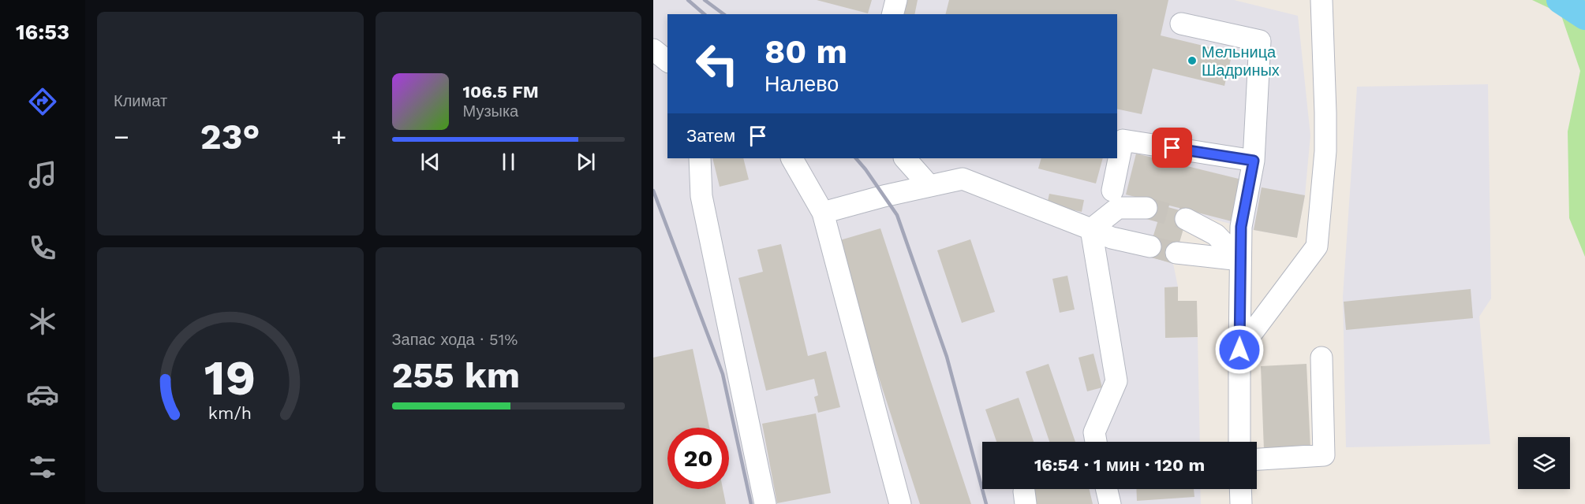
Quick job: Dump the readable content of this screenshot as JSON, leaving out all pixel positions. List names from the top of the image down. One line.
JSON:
{"places":["Мельница Шадриных"],"page":{"tabs":"16:53","tile":["Климат",["Запас хода · 51%","255 km"]],"turn":["80 m","Налево"],"song":["106.5 FM","Музыка"],"then":"Затем","heat":["−","23°","+"],"limit":"20","trip":"16:54 · 1 мин · 120 m","gauge":["19","km/h"]}}
